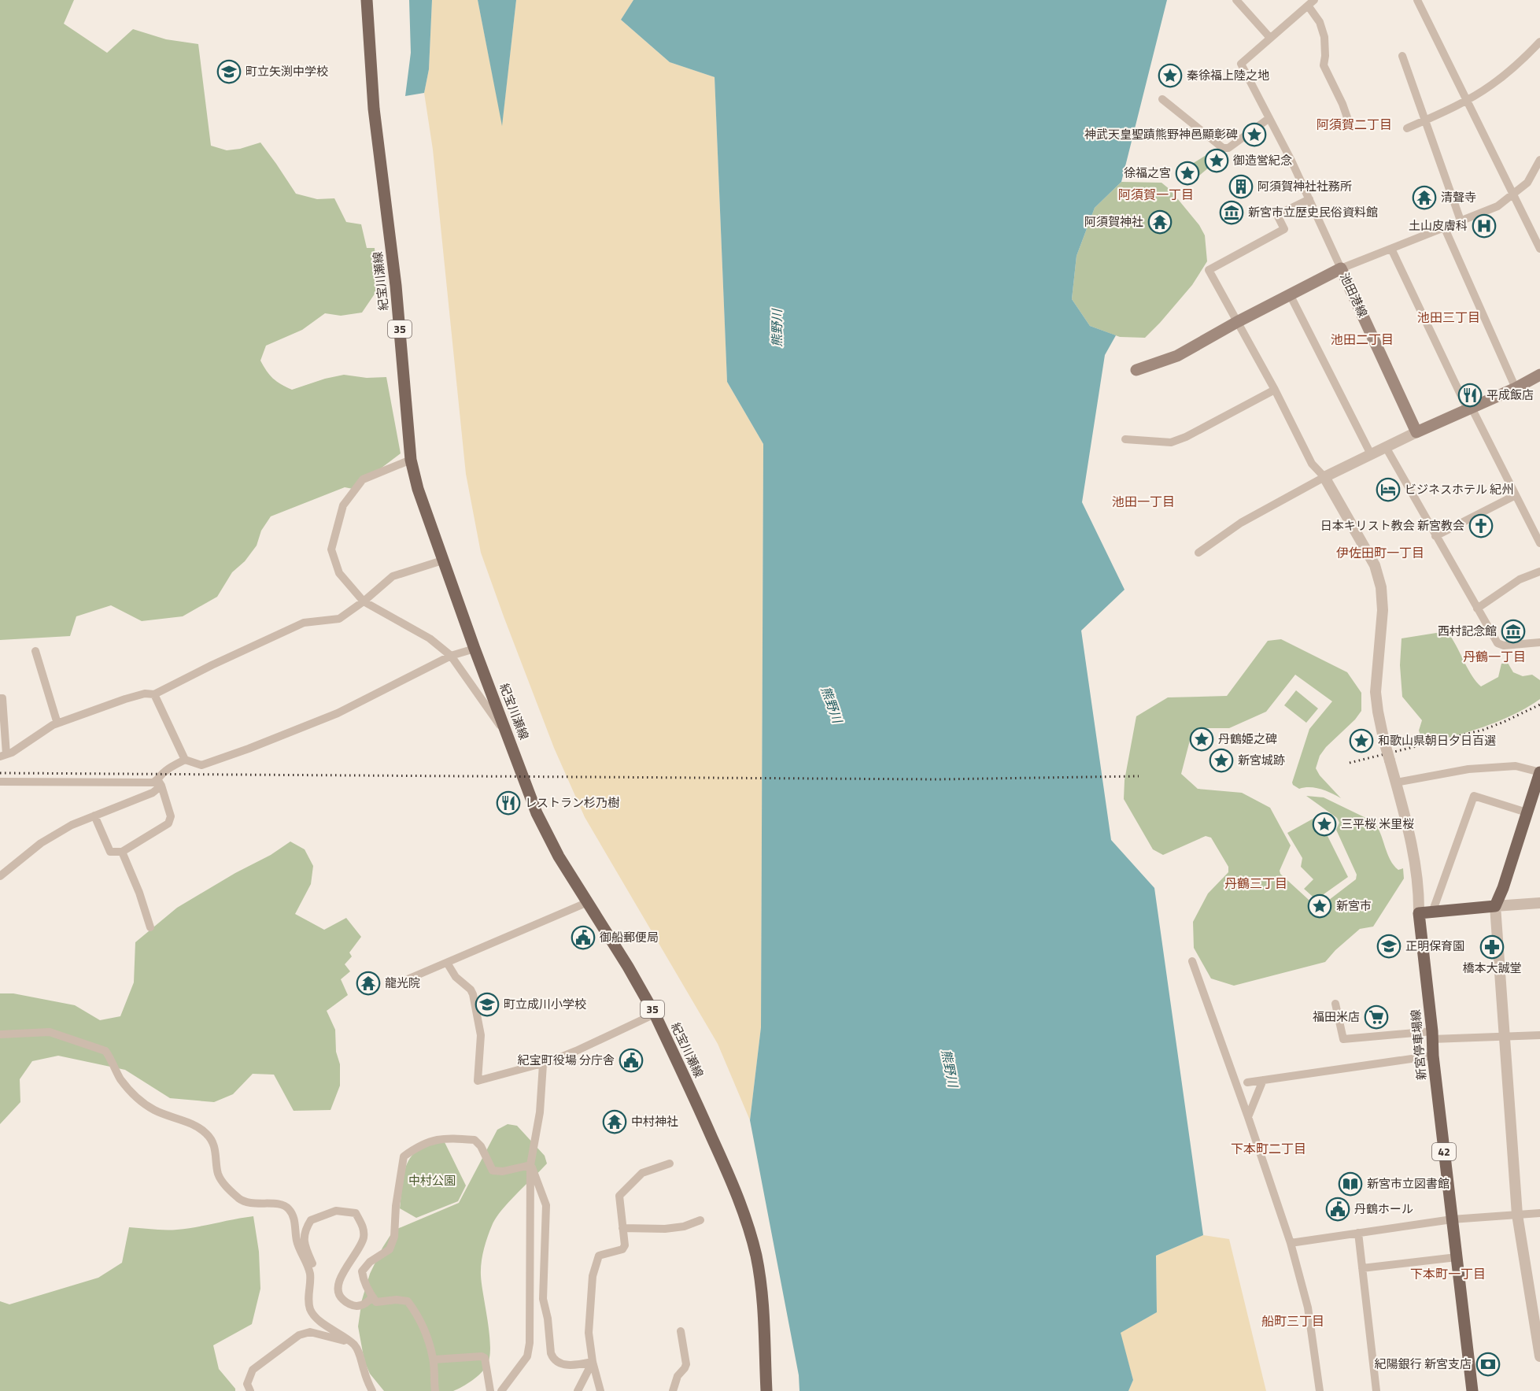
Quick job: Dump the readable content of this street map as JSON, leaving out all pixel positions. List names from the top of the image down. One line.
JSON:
{"streets":{"main road":["紀宝川瀬線","池田港線","35","新宮停車場線","42"]},"districts":["阿須賀二丁目","阿須賀一丁目","池田三丁目","池田二丁目","池田一丁目","伊佐田町一丁目","丹鶴一丁目","丹鶴三丁目","下本町二丁目","下本町一丁目","船町三丁目"],"water":["熊野川"],"parks":["中村公園"],"places":{"school or university":["町立矢渕中学校","正明保育園","町立成川小学校"],"place":["秦徐福上陸之地","神武天皇聖蹟熊野神邑顯彰碑","御造営紀念","徐福之宮","丹鶴姫之碑","和歌山県朝日夕日百選","新宮城跡","三平桜 米里桜","新宮市"],"building":["阿須賀神社社務所"],"temple":["清聲寺","阿須賀神社","龍光院","中村神社"],"museum":["新宮市立歴史民俗資料館","西村記念館"],"hospital":["土山皮膚科"],"restaurant":["平成飯店","レストラン杉乃樹"],"hotel":["ビジネスホテル 紀州"],"church":["日本キリスト教会 新宮教会"],"public building":["御船郵便局","紀宝町役場 分庁舎","丹鶴ホール"],"pharmacy":["橋本大誠堂"],"supermarket":["福田米店"],"library":["新宮市立図書館"],"bank":["紀陽銀行 新宮支店"]}}
